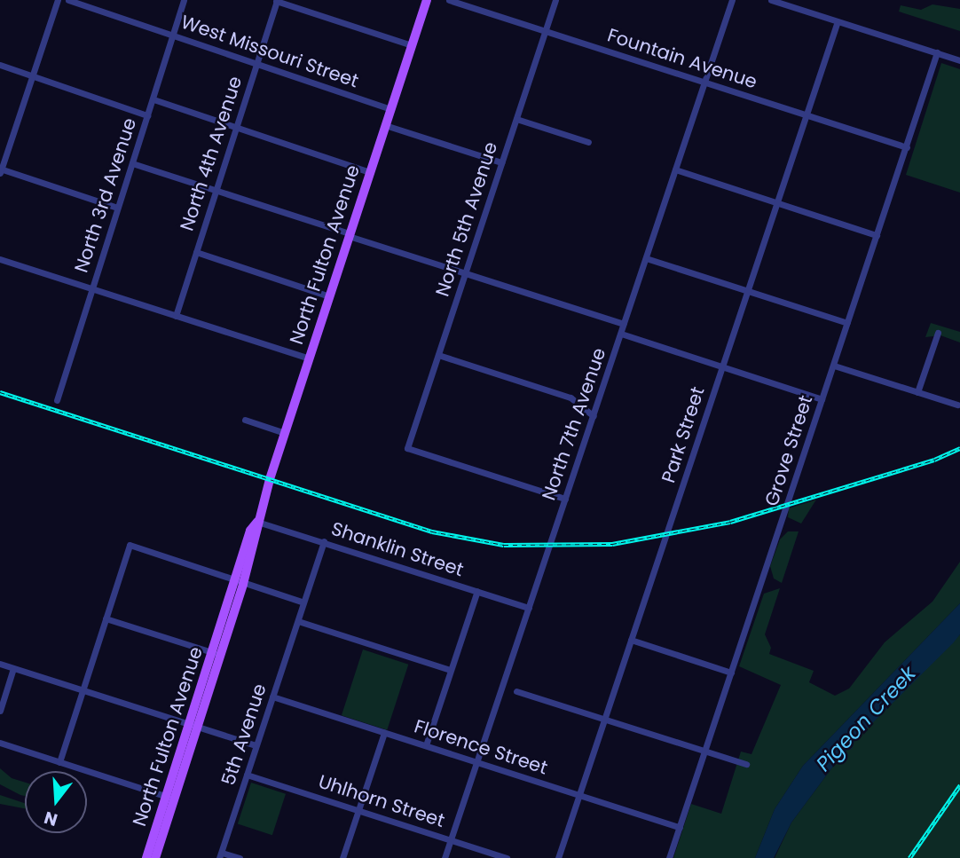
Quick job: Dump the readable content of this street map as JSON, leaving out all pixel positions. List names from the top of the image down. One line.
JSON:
{"streets":{"main road":["North Fulton Avenue"],"street":["West Missouri Street","Fountain Avenue","North 4th Avenue","North 3rd Avenue","North 5th Avenue","North 7th Avenue","Park Street","Grove Street","Shanklin Street","5th Avenue","Florence Street","Uhlhorn Street"]},"crossings":[["West Missouri Street","North 4th Avenue"],["West Missouri Street","North 3rd Avenue"],["West Missouri Street","North Fulton Avenue"],["Fountain Avenue","North 5th Avenue"],["Fountain Avenue","North 7th Avenue"],["Fountain Avenue","Park Street"],["Fountain Avenue","Grove Street"],["North 5th Avenue","North 7th Avenue"],["North Fulton Avenue","Shanklin Street"],["North 7th Avenue","Shanklin Street"],["North 7th Avenue","Florence Street"],["North 7th Avenue","Uhlhorn Street"],["Park Street","Florence Street"],["Grove Street","Florence Street"],["5th Avenue","Florence Street"],["5th Avenue","Uhlhorn Street"]],"water":["Pigeon Creek"],"north":"bottom"}
